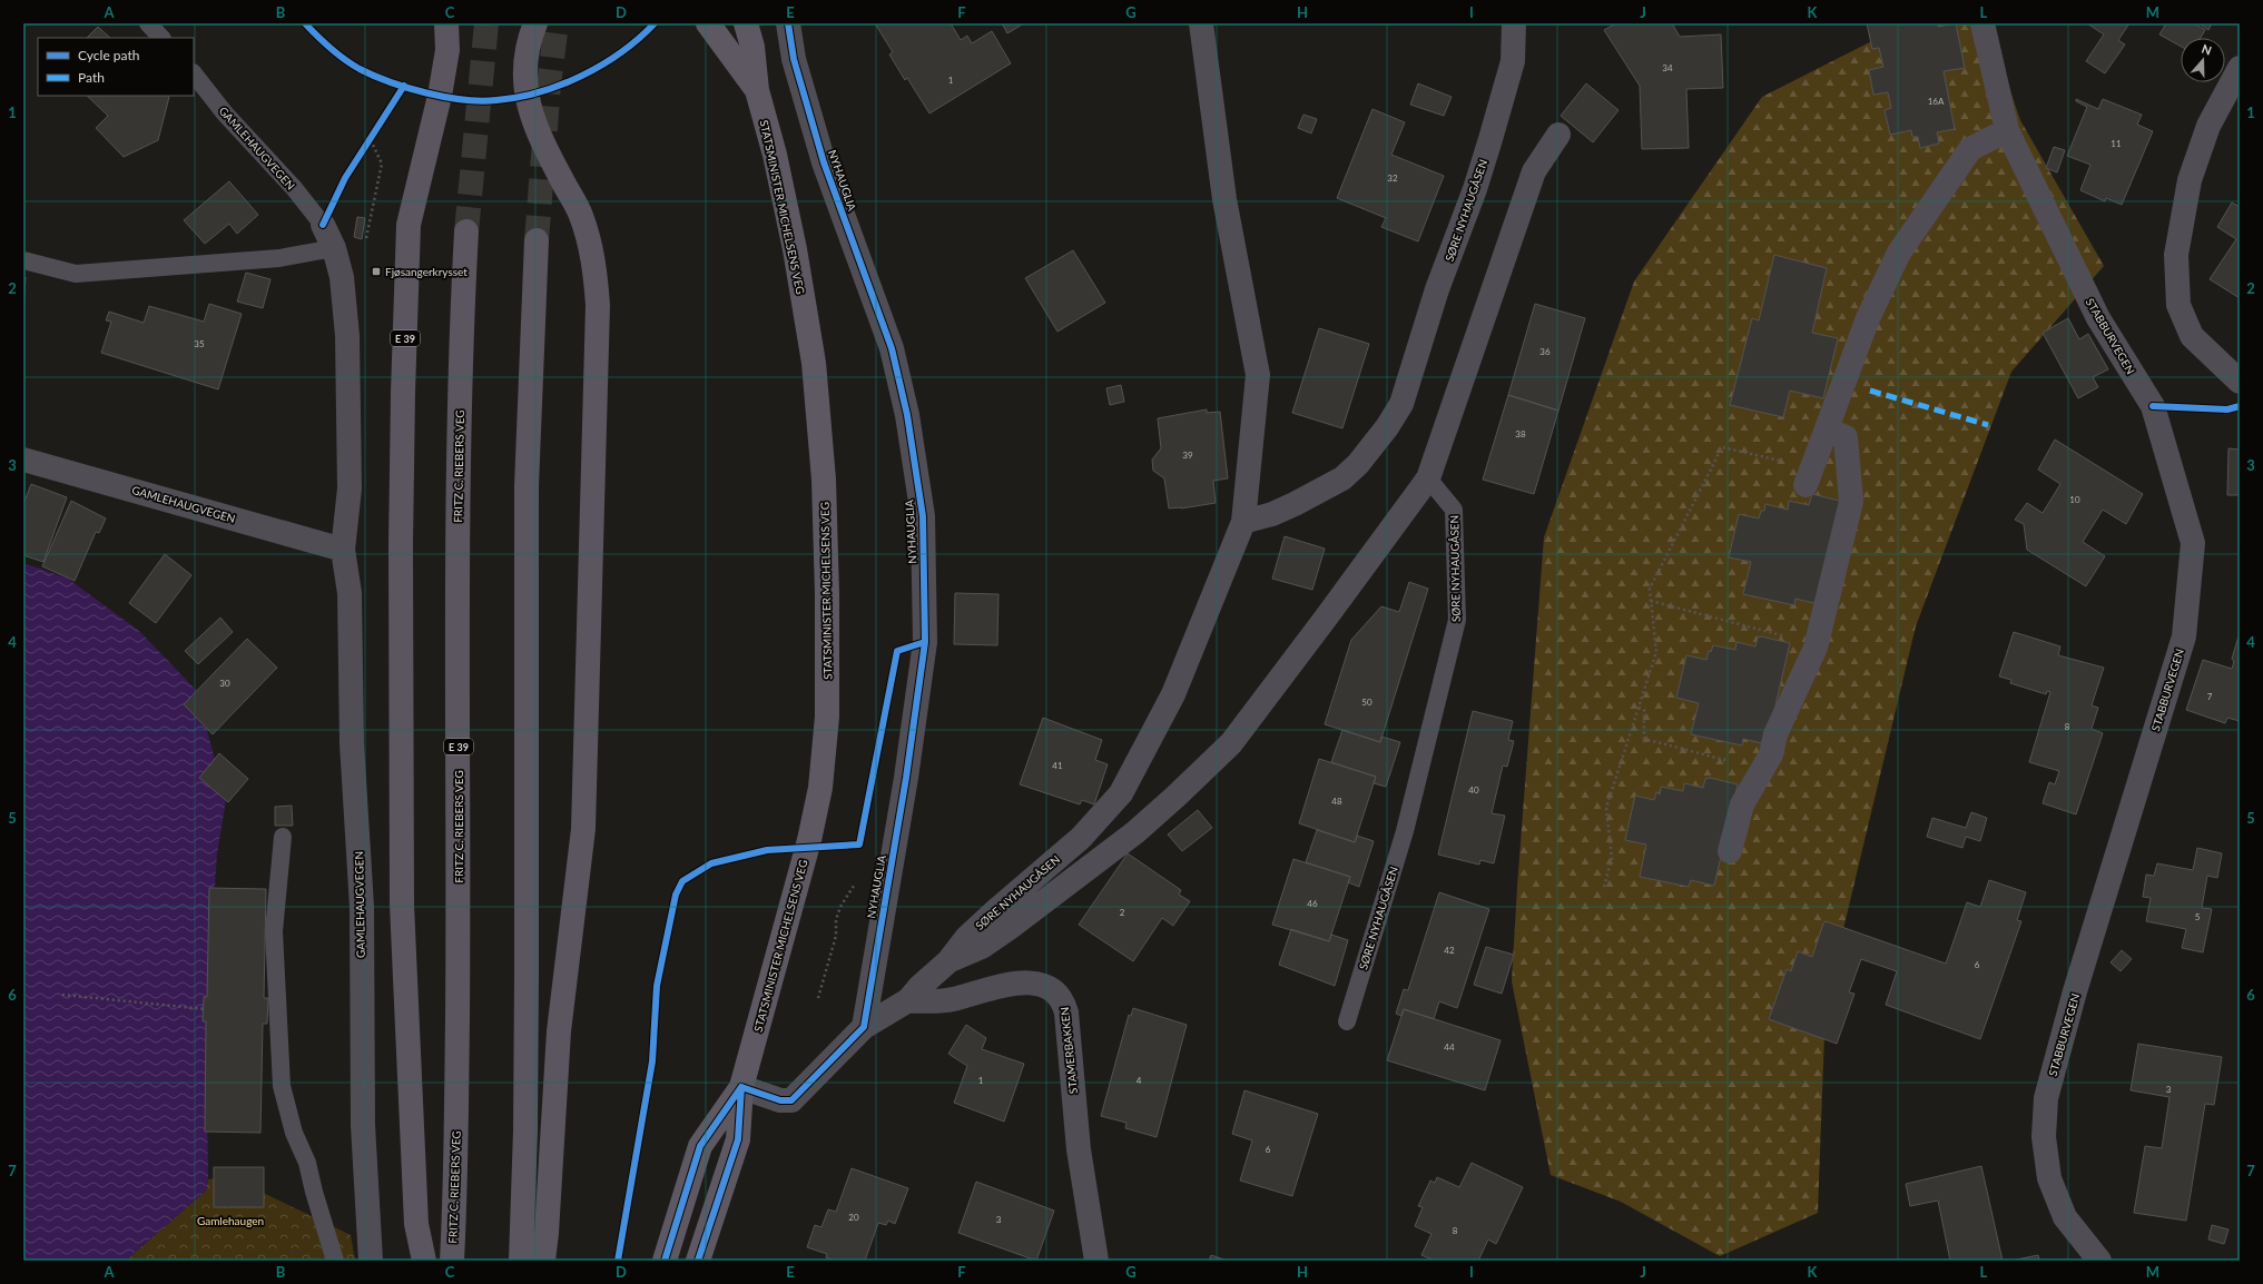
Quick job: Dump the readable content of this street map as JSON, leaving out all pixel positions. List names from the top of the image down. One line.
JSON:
{"streets":{"highway":["E 39","FRITZ C. RIEBERS VEG"],"main road":["STATSMINISTER MICHELSENS VEG"],"street":["GAMLEHAUGVEGEN","NYHAUGLIA","SØRE NYHAUGÅSEN","STABBURVEGEN","STAMERBAKKEN"]},"crossings":[["NYHAUGLIA","SØRE NYHAUGÅSEN"],["STATSMINISTER MICHELSENS VEG","SØRE NYHAUGÅSEN"],["SØRE NYHAUGÅSEN","STAMERBAKKEN"]],"parks":["Gamlehaugen"],"places":{"transit":["Fjøsangerkrysset"]},"house_numbers":["34","1","16A","11","32","35","36","38","39","10","30","7","50","8","41","40","48","46","2","5","42","6","44","1","4","3","6","20","3","8"],"legend":["Cycle path","Path"],"north":"top","grid":{"columns":["A","B","C","D","E","F","G","H","I","J","K","L","M"],"rows":["1","2","3","4","5","6","7"]}}
